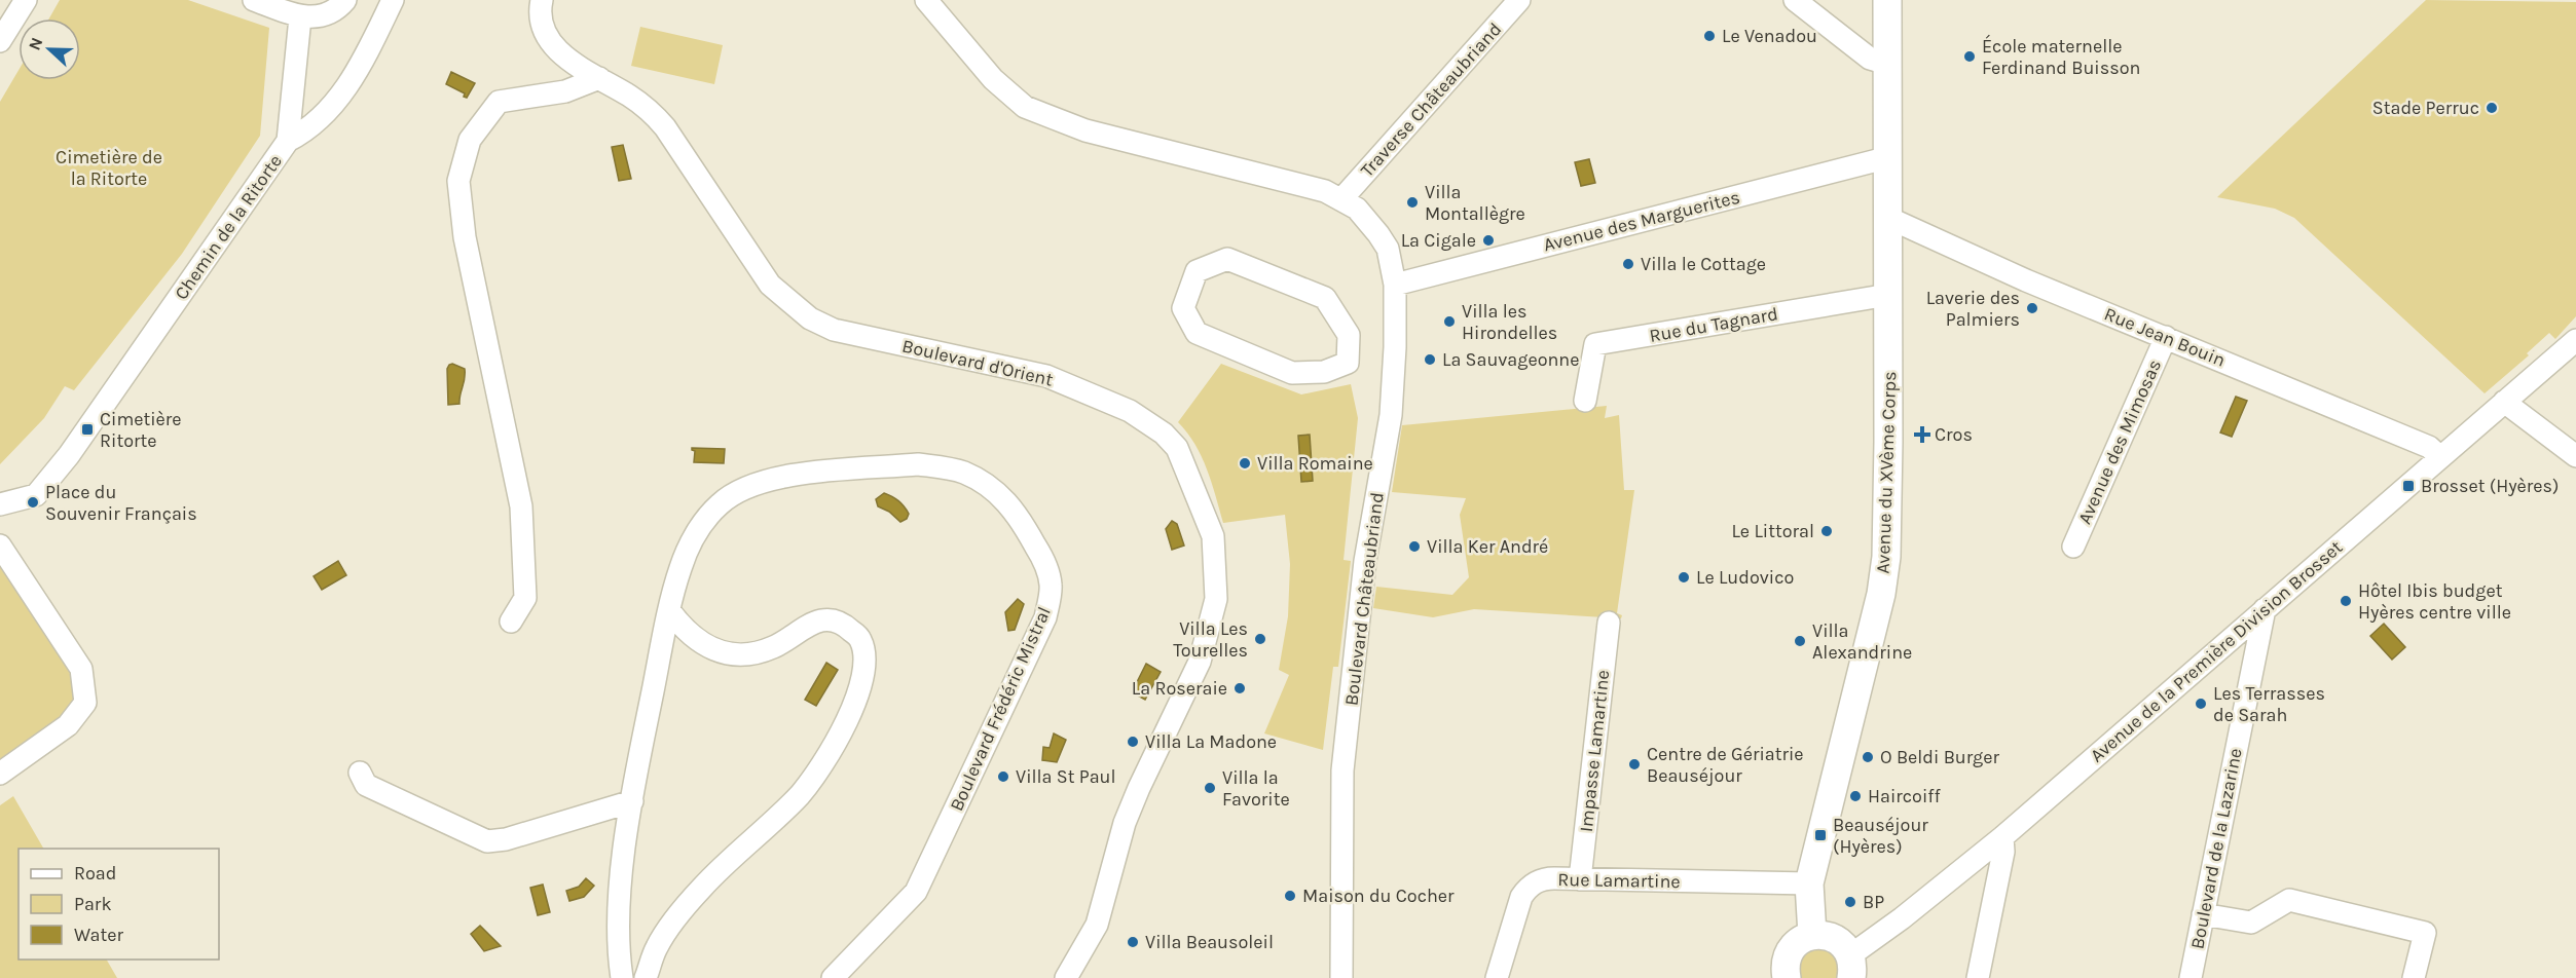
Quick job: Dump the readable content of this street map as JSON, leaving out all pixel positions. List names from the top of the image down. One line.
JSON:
{"streets":{"main road":["Avenue du XVème Corps"],"street":["Traverse Châteaubriand","Avenue des Marguerites","Chemin de la Ritorte","Rue du Tagnard","Rue Jean Bouin","Boulevard d'Orient","Avenue des Mimosas","Boulevard Châteaubriand","Avenue de la Première Division Brosset","Boulevard Frédéric Mistral","Impasse Lamartine","Boulevard de la Lazarine","Rue Lamartine"]},"crossings":[["Traverse Châteaubriand","Boulevard Châteaubriand"],["Avenue des Marguerites","Avenue du XVème Corps"],["Avenue des Marguerites","Boulevard Châteaubriand"],["Rue du Tagnard","Avenue du XVème Corps"],["Rue Jean Bouin","Avenue des Mimosas"],["Rue Jean Bouin","Avenue du XVème Corps"],["Rue Jean Bouin","Avenue de la Première Division Brosset"],["Avenue du XVème Corps","Rue Lamartine"],["Avenue de la Première Division Brosset","Boulevard de la Lazarine"],["Impasse Lamartine","Rue Lamartine"]],"parks":["Cimetière de la Ritorte"],"places":{"other":["Le Venadou","École maternelle Ferdinand Buisson","Stade Perruc","Villa Montallègre","La Cigale","Villa le Cottage","Laverie des Palmiers","Villa les Hirondelles","La Sauvageonne","Villa Romaine","Place du Souvenir Français","Le Littoral","Villa Ker André","Le Ludovico","Hôtel Ibis budget Hyères centre ville","Villa Les Tourelles","Villa Alexandrine","La Roseraie","Les Terrasses de Sarah","Villa La Madone","O Beldi Burger","Centre de Gériatrie Beauséjour","Villa St Paul","Villa la Favorite","Haircoiff","Maison du Cocher","BP","Villa Beausoleil"],"transit":["Cimetière Ritorte","Brosset (Hyères)","Beauséjour (Hyères)"],"health":["Cros"]},"legend":["Road","Park","Water"],"north":"left"}
